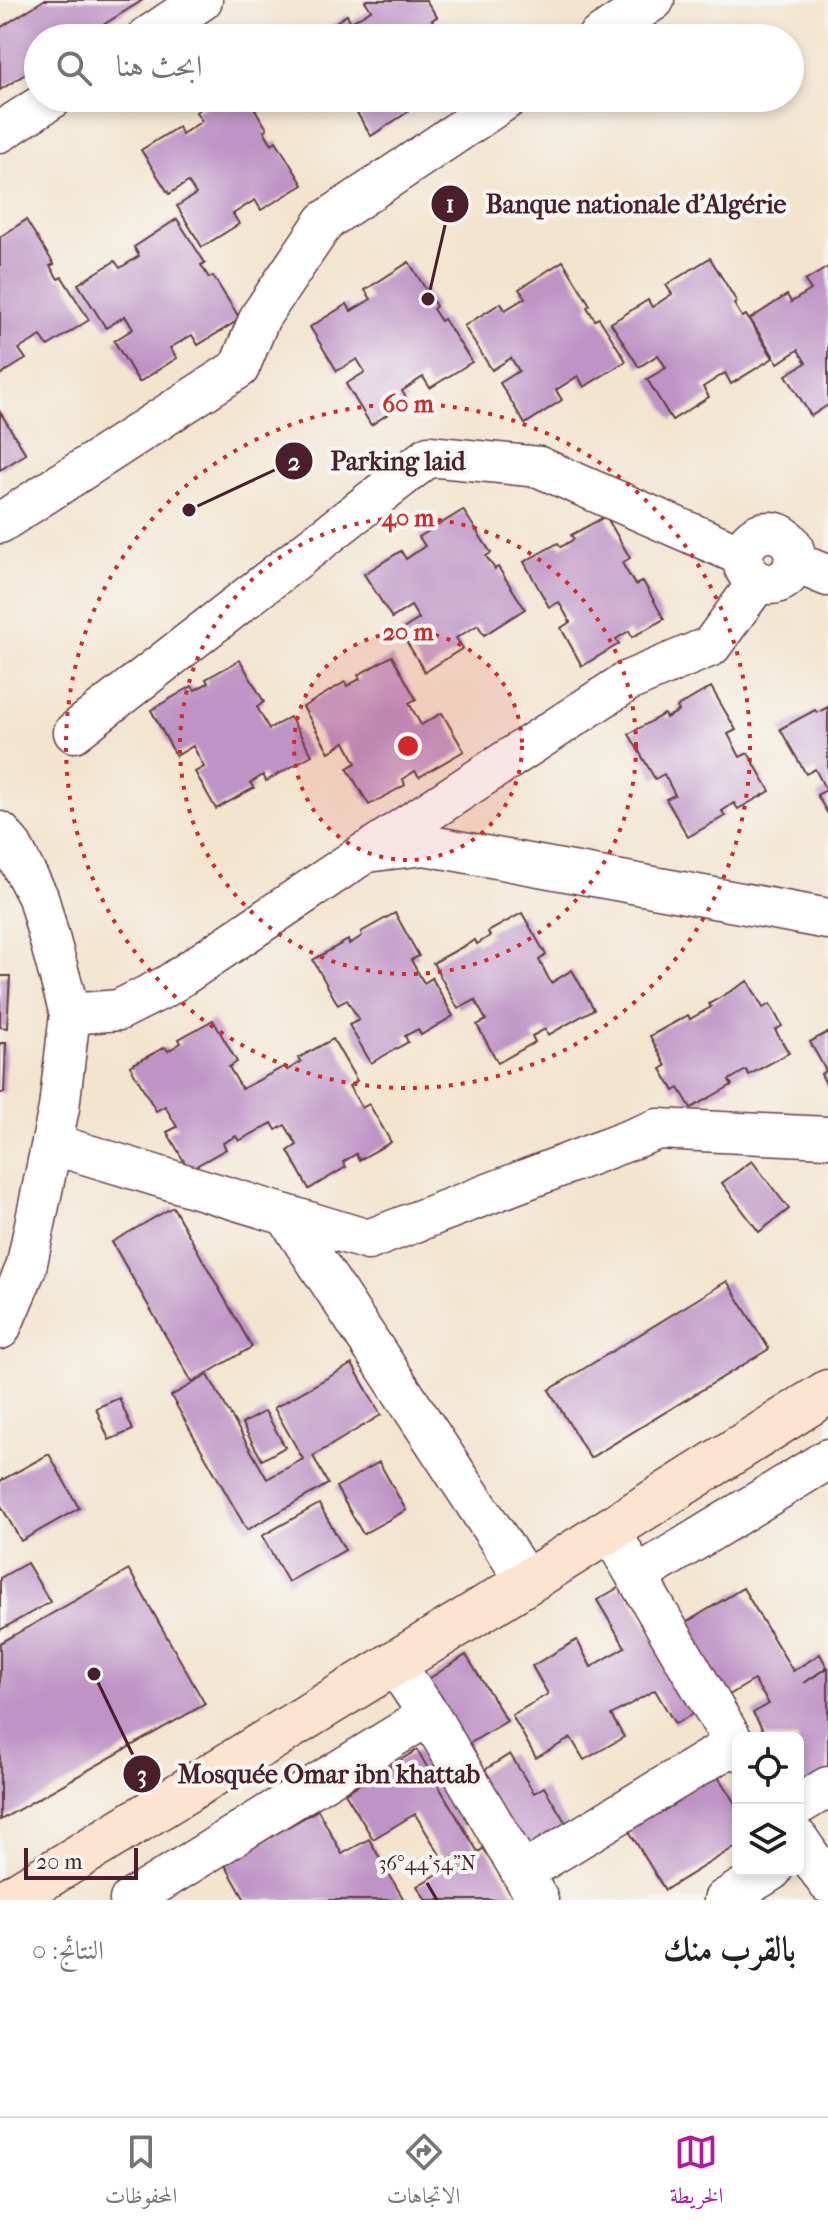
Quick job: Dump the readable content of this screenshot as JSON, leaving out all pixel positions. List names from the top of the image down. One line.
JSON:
{"places":["Banque nationale d'Algérie","Parking laid","Mosquée Omar ibn khattab"],"scale_bar":"20 m","page":{"search":"ابحث هنا","scale":"20 m","heading":["بالقرب منك","النتائج: 0"],"nav":["الخريطة","الاتجاهات","المحفوظات"]},"coordinates":["36°44'54\"N"],"rings":["60 m","40 m","20 m"]}
